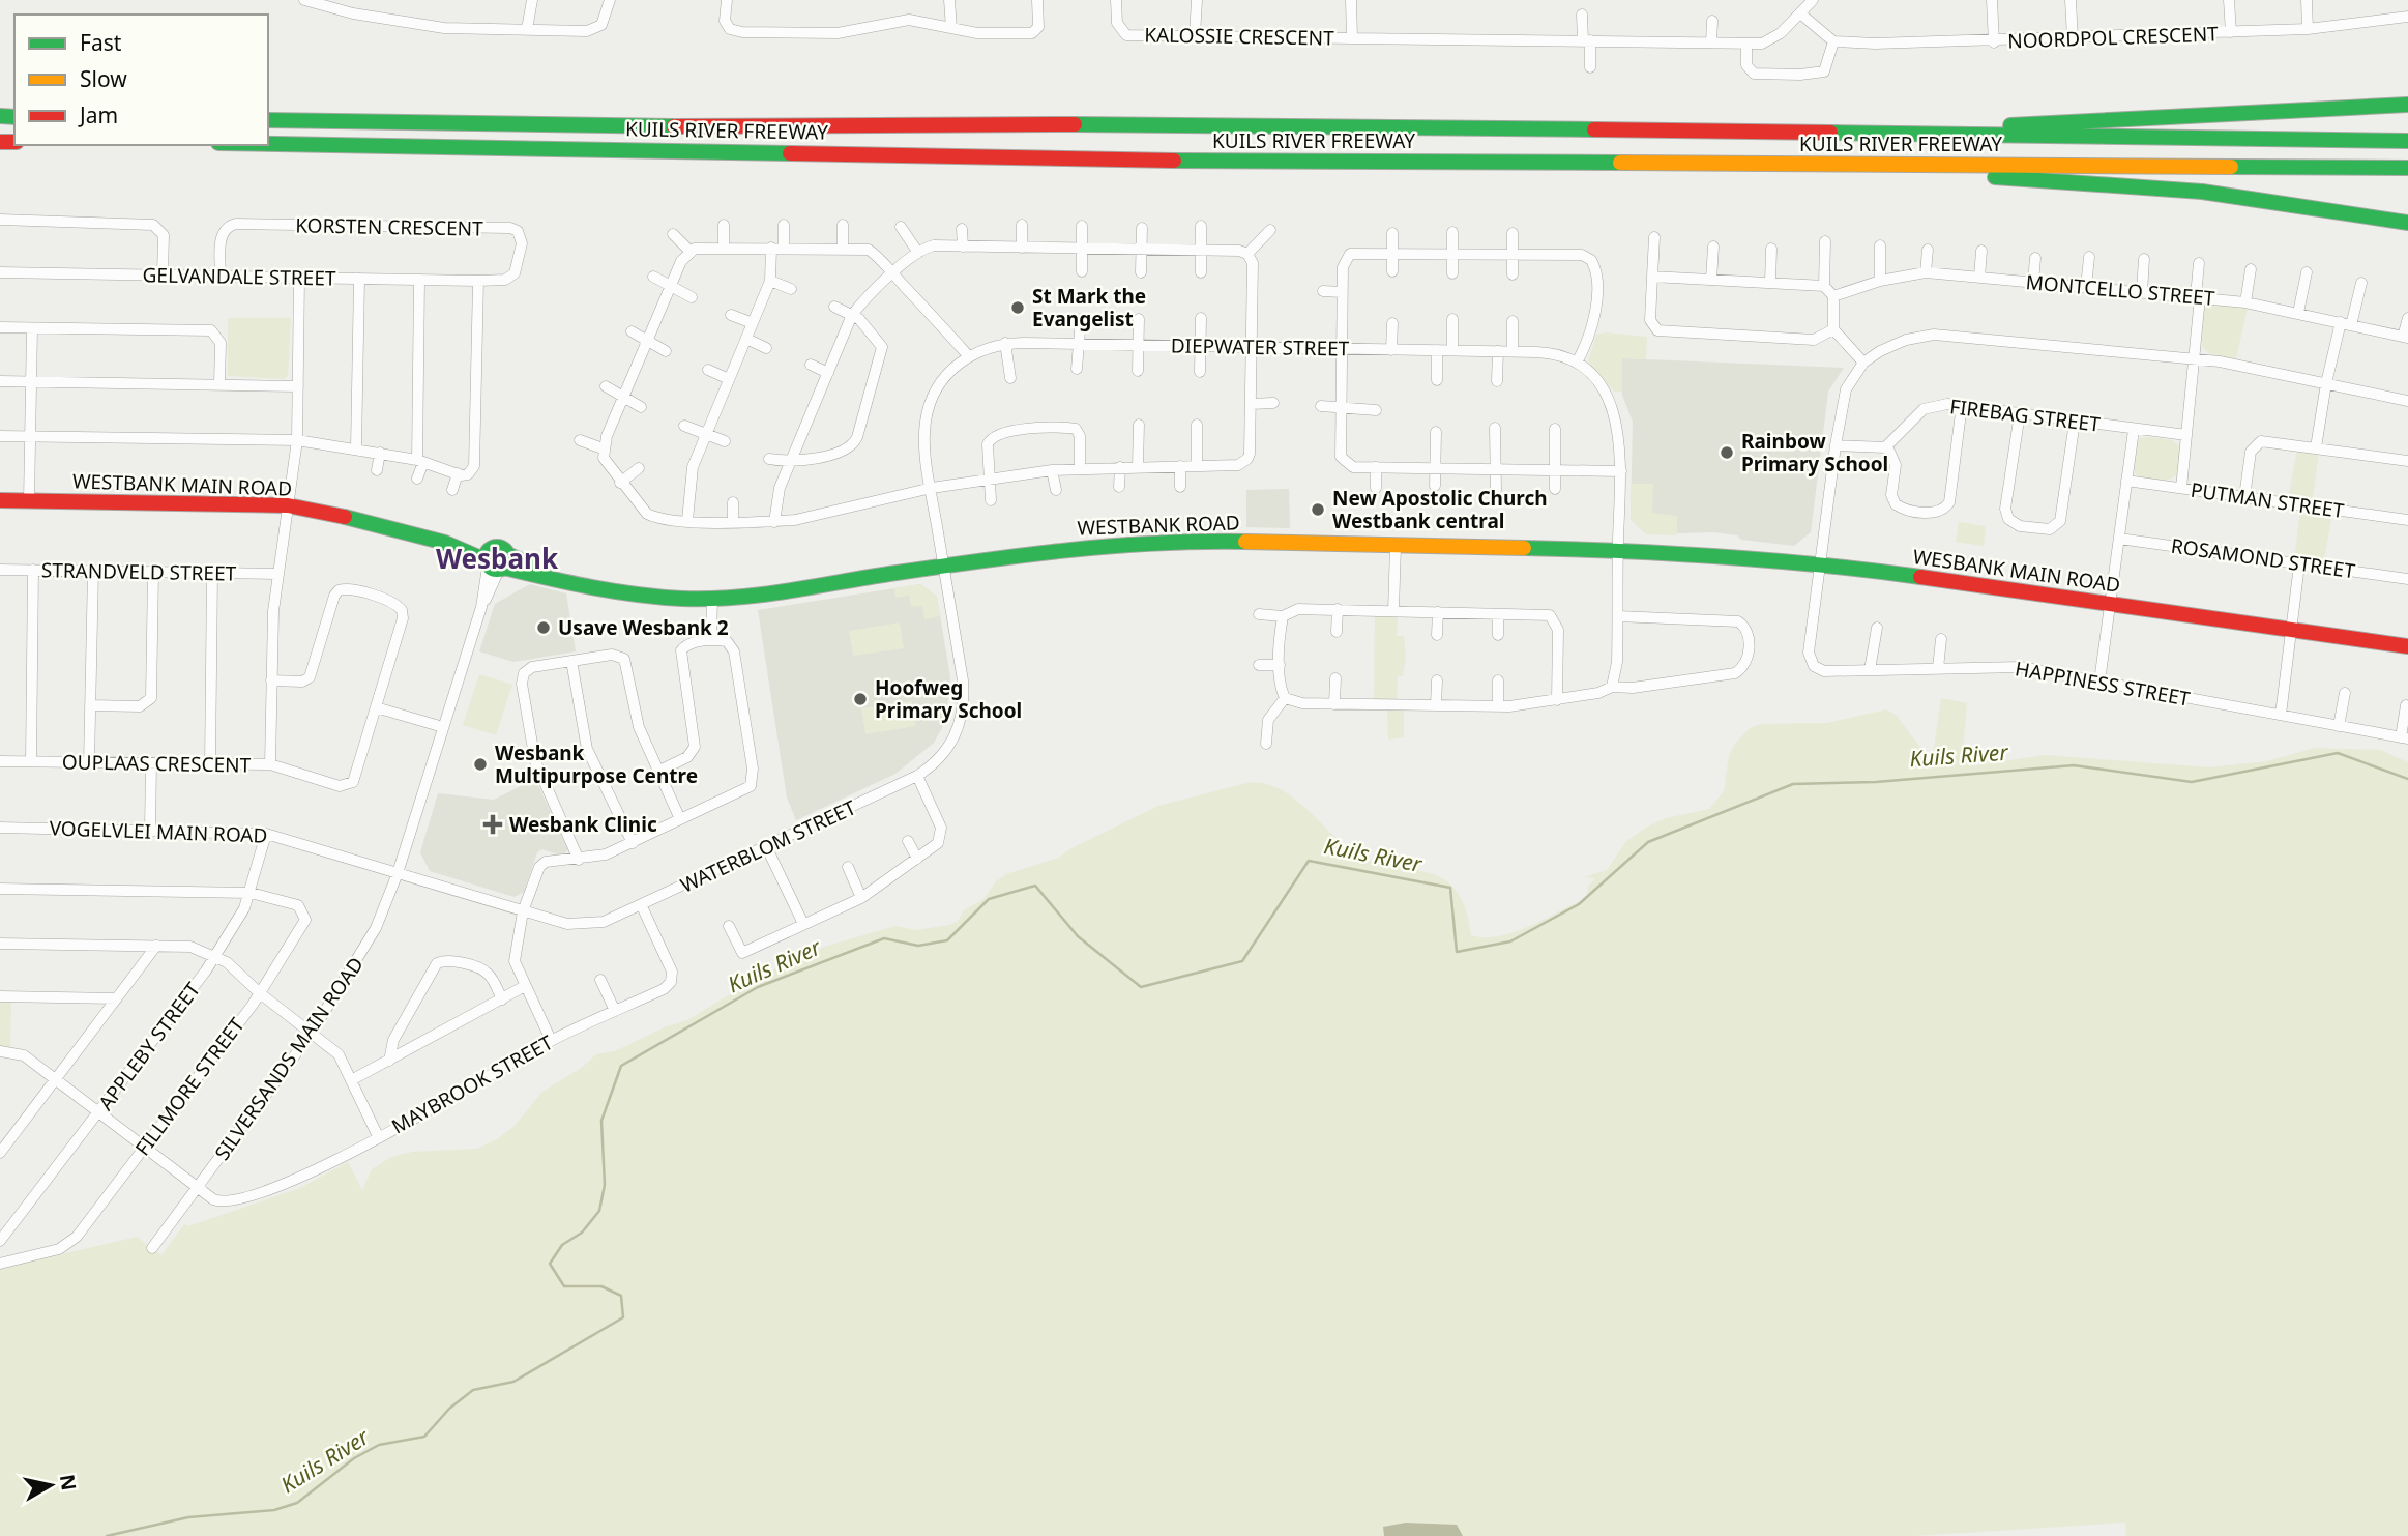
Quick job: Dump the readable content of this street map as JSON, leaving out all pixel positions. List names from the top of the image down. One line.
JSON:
{"streets":{"main road":["KUILS RIVER FREEWAY","WESTBANK MAIN ROAD","WESTBANK ROAD","WESBANK MAIN ROAD"],"street":["KALOSSIE CRESCENT","NOORDPOL CRESCENT","KORSTEN CRESCENT","GELVANDALE STREET","MONTCELLO STREET","DIEPWATER STREET","FIREBAG STREET","PUTMAN STREET","ROSAMOND STREET","STRANDVELD STREET","HAPPINESS STREET","OUPLAAS CRESCENT","VOGELVLEI MAIN ROAD","WATERBLOM STREET","APPLEBY STREET","SILVERSANDS MAIN ROAD","MAYBROOK STREET","FILLMORE STREET"]},"crossings":[["KORSTEN CRESCENT","GELVANDALE STREET"],["GELVANDALE STREET","OUPLAAS CRESCENT"],["DIEPWATER STREET","WESTBANK ROAD"],["DIEPWATER STREET","WATERBLOM STREET"],["WESTBANK MAIN ROAD","WESTBANK ROAD"],["WESTBANK MAIN ROAD","OUPLAAS CRESCENT"],["WESTBANK MAIN ROAD","SILVERSANDS MAIN ROAD"],["WESTBANK ROAD","WESBANK MAIN ROAD"],["WESTBANK ROAD","WATERBLOM STREET"],["WESTBANK ROAD","SILVERSANDS MAIN ROAD"],["WESBANK MAIN ROAD","HAPPINESS STREET"],["STRANDVELD STREET","OUPLAAS CRESCENT"],["VOGELVLEI MAIN ROAD","WATERBLOM STREET"],["VOGELVLEI MAIN ROAD","APPLEBY STREET"],["VOGELVLEI MAIN ROAD","SILVERSANDS MAIN ROAD"],["WATERBLOM STREET","SILVERSANDS MAIN ROAD"],["WATERBLOM STREET","MAYBROOK STREET"],["APPLEBY STREET","MAYBROOK STREET"],["APPLEBY STREET","FILLMORE STREET"],["SILVERSANDS MAIN ROAD","MAYBROOK STREET"],["MAYBROOK STREET","FILLMORE STREET"]],"districts":["Wesbank"],"water":["Kuils River"],"places":{"other":["St Mark the Evangelist","Rainbow Primary School","New Apostolic Church Westbank central","Usave Wesbank 2","Hoofweg Primary School","Wesbank Multipurpose Centre"],"health":["Wesbank Clinic"]},"legend":["Fast","Slow","Jam"],"north":"right"}
